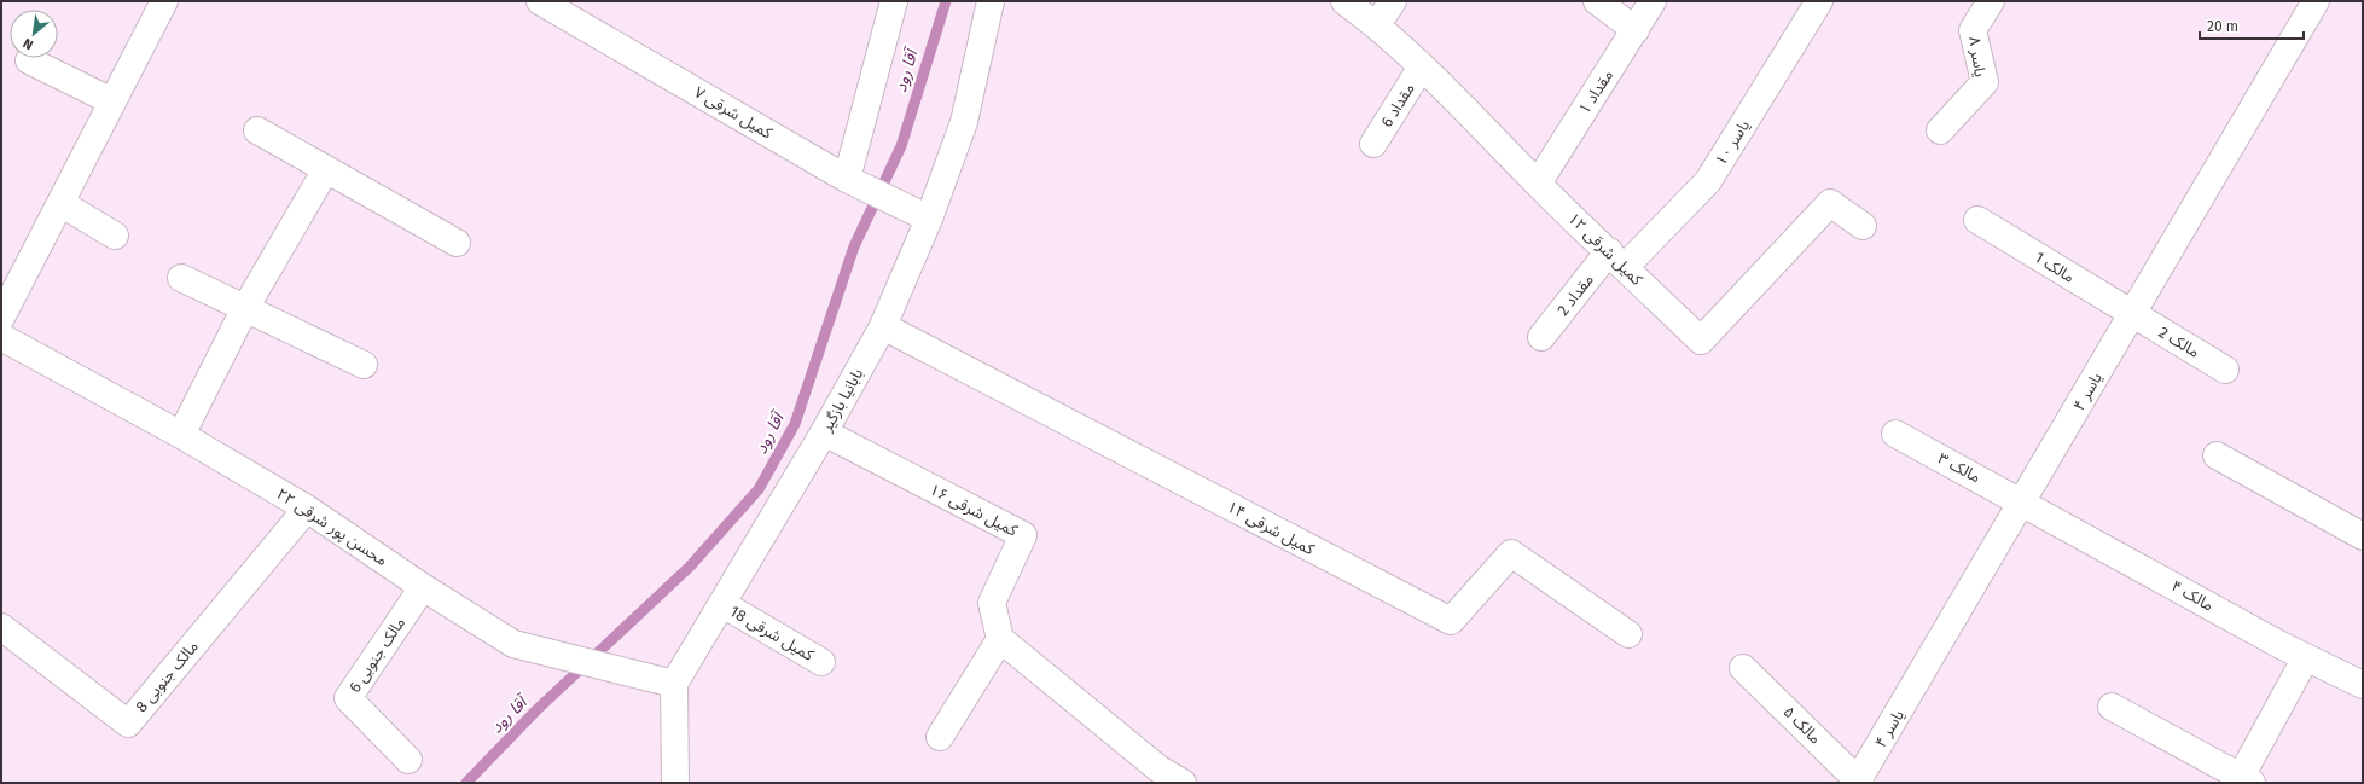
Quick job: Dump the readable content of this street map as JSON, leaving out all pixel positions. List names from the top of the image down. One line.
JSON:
{"streets":{"street":["یاسر ۸","مقداد ۱","مقداد 6","کمیل شرقی ۷","یاسر ۱۰","کمیل شرقی ۱۲","مالک 1","مقداد 2","مالک 2","یاسر ۴","بابانیا بازگیر","مالک ۳","کمیل شرقی ۱۶","محسن پور شرقی ۲۲","کمیل شرقی ۱۴","مالک ۴","کمیل شرقی 18","مالک جنوبی 6","مالک جنوبی 8","مالک ۵"]},"crossings":[["مقداد ۱","کمیل شرقی ۱۲"],["مقداد 6","کمیل شرقی ۱۲"],["کمیل شرقی ۷","بابانیا بازگیر"],["یاسر ۱۰","کمیل شرقی ۱۲"],["یاسر ۱۰","مقداد 2"],["کمیل شرقی ۱۲","مقداد 2"],["مالک 1","مالک 2"],["مالک 1","یاسر ۴"],["مالک 2","یاسر ۴"],["یاسر ۴","مالک ۳"],["یاسر ۴","مالک ۴"],["یاسر ۴","مالک ۵"],["بابانیا بازگیر","کمیل شرقی ۱۶"],["بابانیا بازگیر","محسن پور شرقی ۲۲"],["بابانیا بازگیر","کمیل شرقی ۱۴"],["بابانیا بازگیر","کمیل شرقی 18"],["مالک ۳","مالک ۴"],["محسن پور شرقی ۲۲","مالک جنوبی 6"],["محسن پور شرقی ۲۲","مالک جنوبی 8"]],"water":["آقا رود"],"scale_bar":"20 m","north":"bottom left"}
